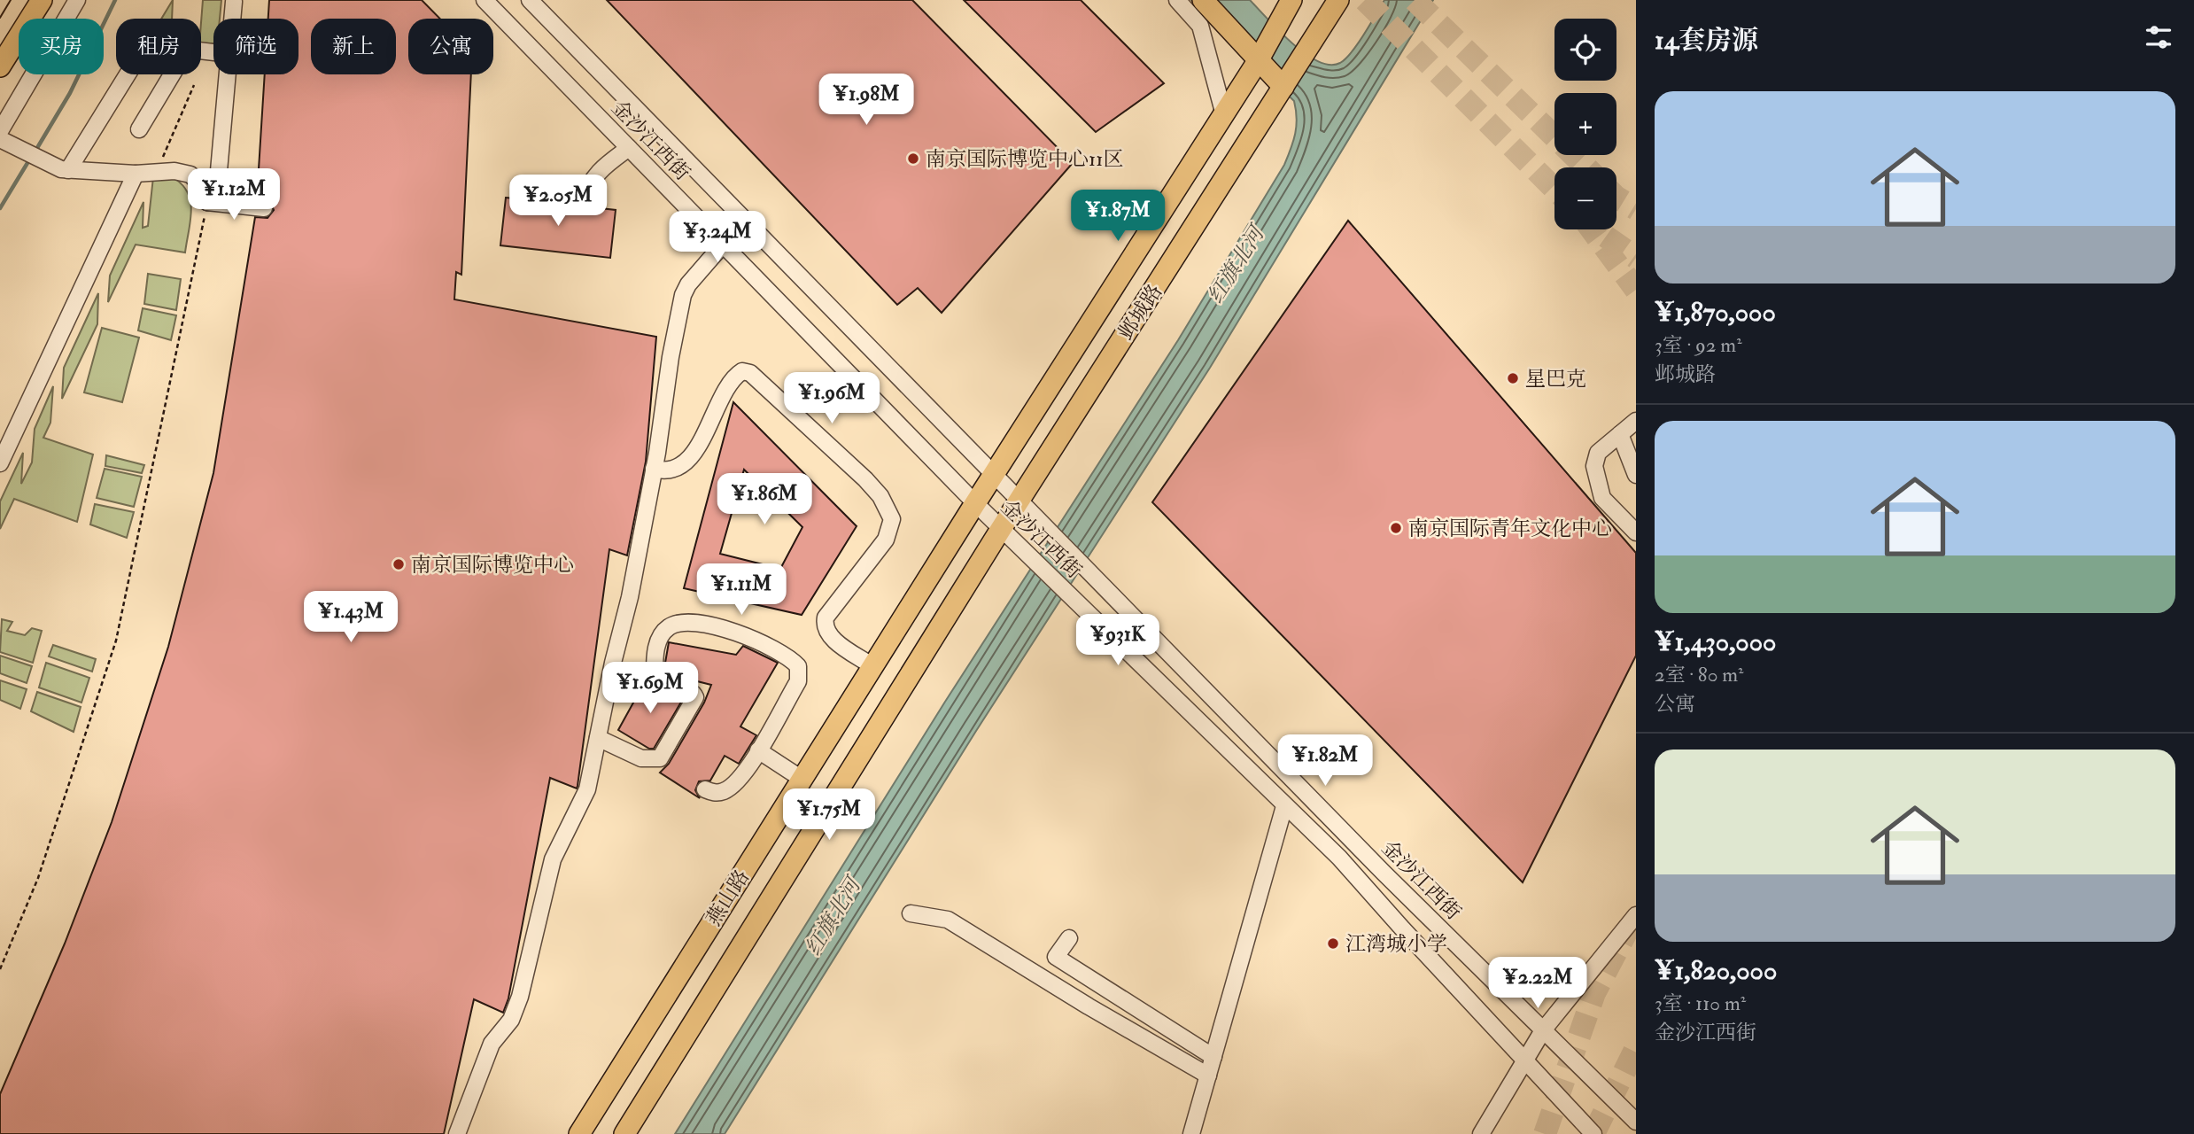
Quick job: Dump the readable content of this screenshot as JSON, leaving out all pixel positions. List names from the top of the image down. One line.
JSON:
{"streets":{"main road":["邺城路","燕山路"],"street":["金沙江西街"]},"crossings":[["金沙江西街","邺城路"],["金沙江西街","燕山路"],["邺城路","燕山路"]],"water":["红旗北河"],"places":["南京国际博览中心11区","星巴克","南京国际青年文化中心","南京国际博览中心","江湾城小学"],"page":{"heading":"14套房源","map_buttons":["+","−"],"chip":["买房","租房","筛选","新上","公寓"],"price":["¥1.98M","¥1.12M","¥2.05M","¥1.87M","¥3.24M","¥1.96M","¥1.86M","¥1.11M","¥1.43M","¥931K","¥1.69M","¥1.82M","¥1.75M","¥2.22M"],"list":[{"name":"¥1,870,000","note":"3室 · 92 m² · 邺城路"},{"name":"¥1,430,000","note":"2室 · 80 m² · 公寓"},{"name":"¥1,820,000","note":"3室 · 110 m² · 金沙江西街"}]}}
